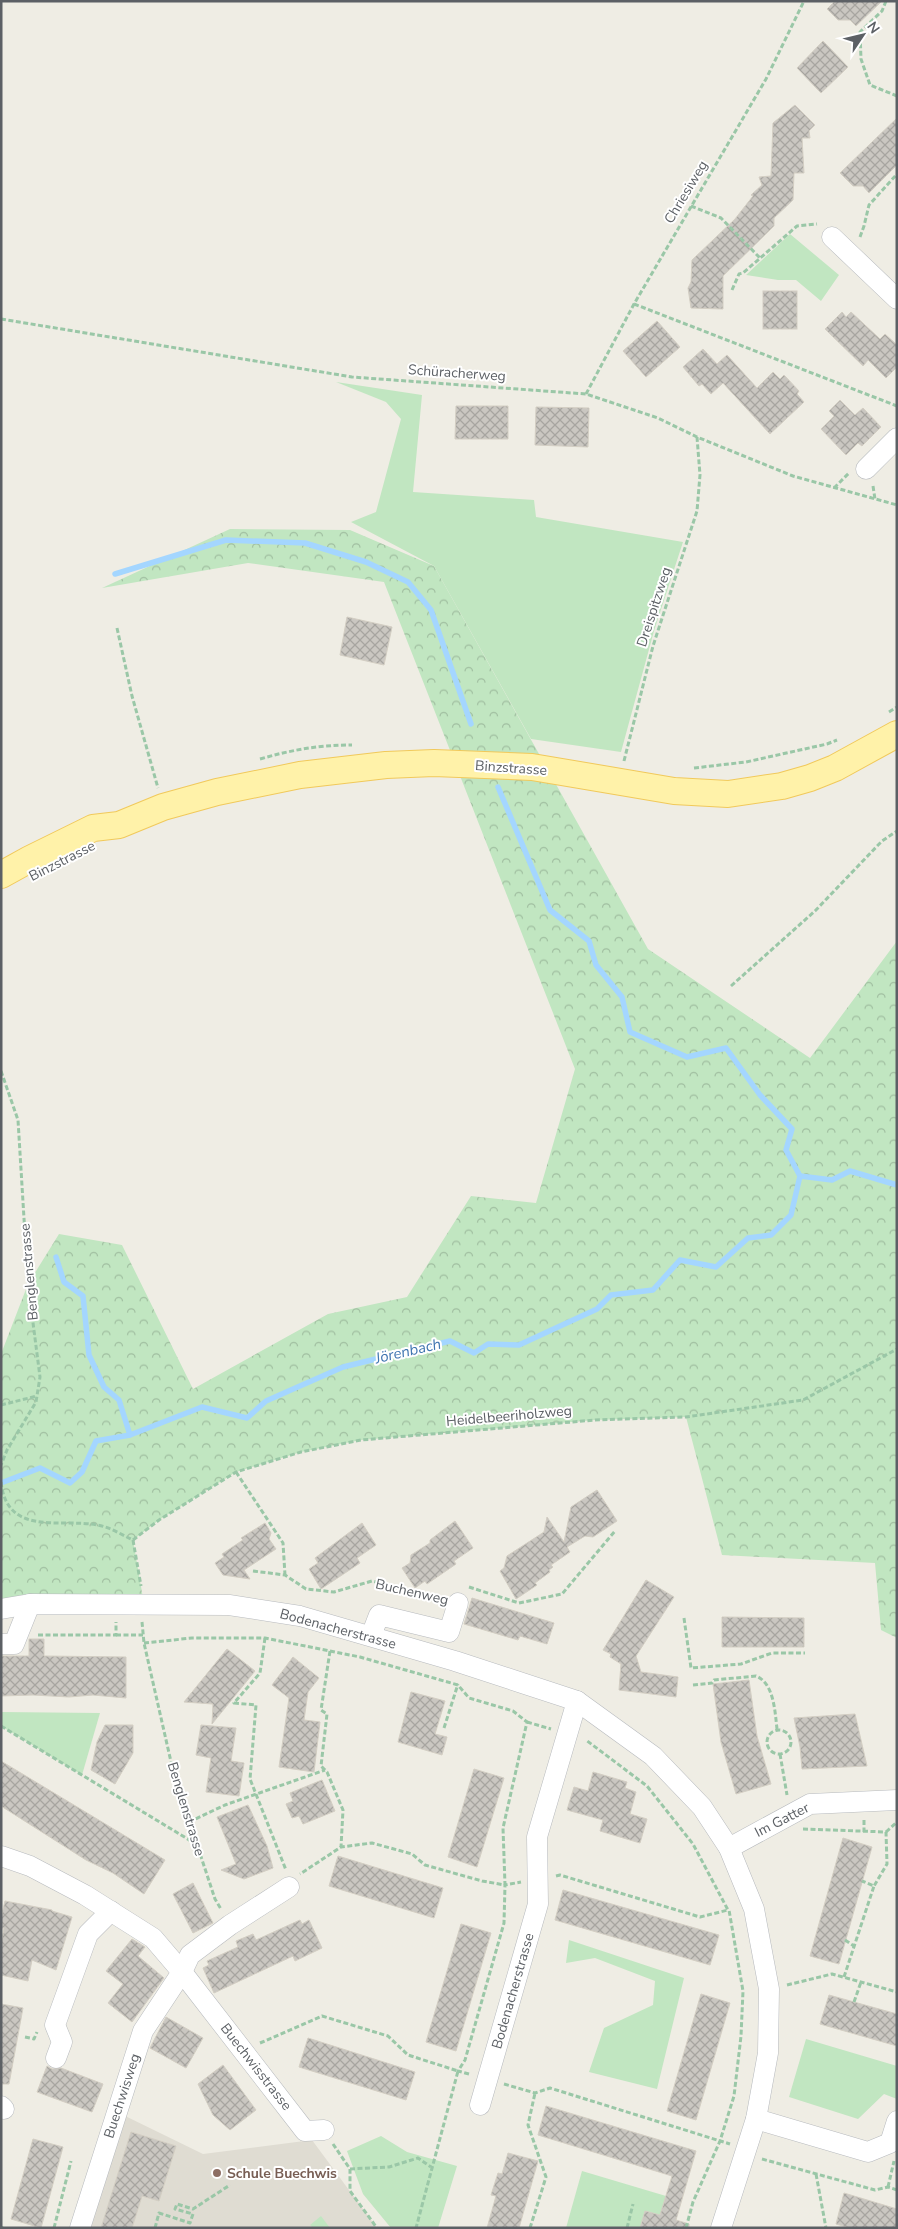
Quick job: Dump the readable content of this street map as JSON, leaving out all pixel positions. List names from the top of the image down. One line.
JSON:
{"streets":{"main road":["Binzstrasse"],"street":["Buchenweg","Bodenacherstrasse","Im Gatter","Buechwisstrasse","Buechwisweg"],"path":["Chriesiweg","Schüracherweg","Dreispitzweg","Benglenstrasse","Heidelbeeriholzweg"]},"crossings":[["Chriesiweg","Schüracherweg"],["Schüracherweg","Dreispitzweg"],["Dreispitzweg","Binzstrasse"],["Buchenweg","Bodenacherstrasse"],["Bodenacherstrasse","Im Gatter"],["Buechwisstrasse","Buechwisweg"]],"water":["Jörenbach"],"places":["Schule Buechwis"],"north":"top right"}
